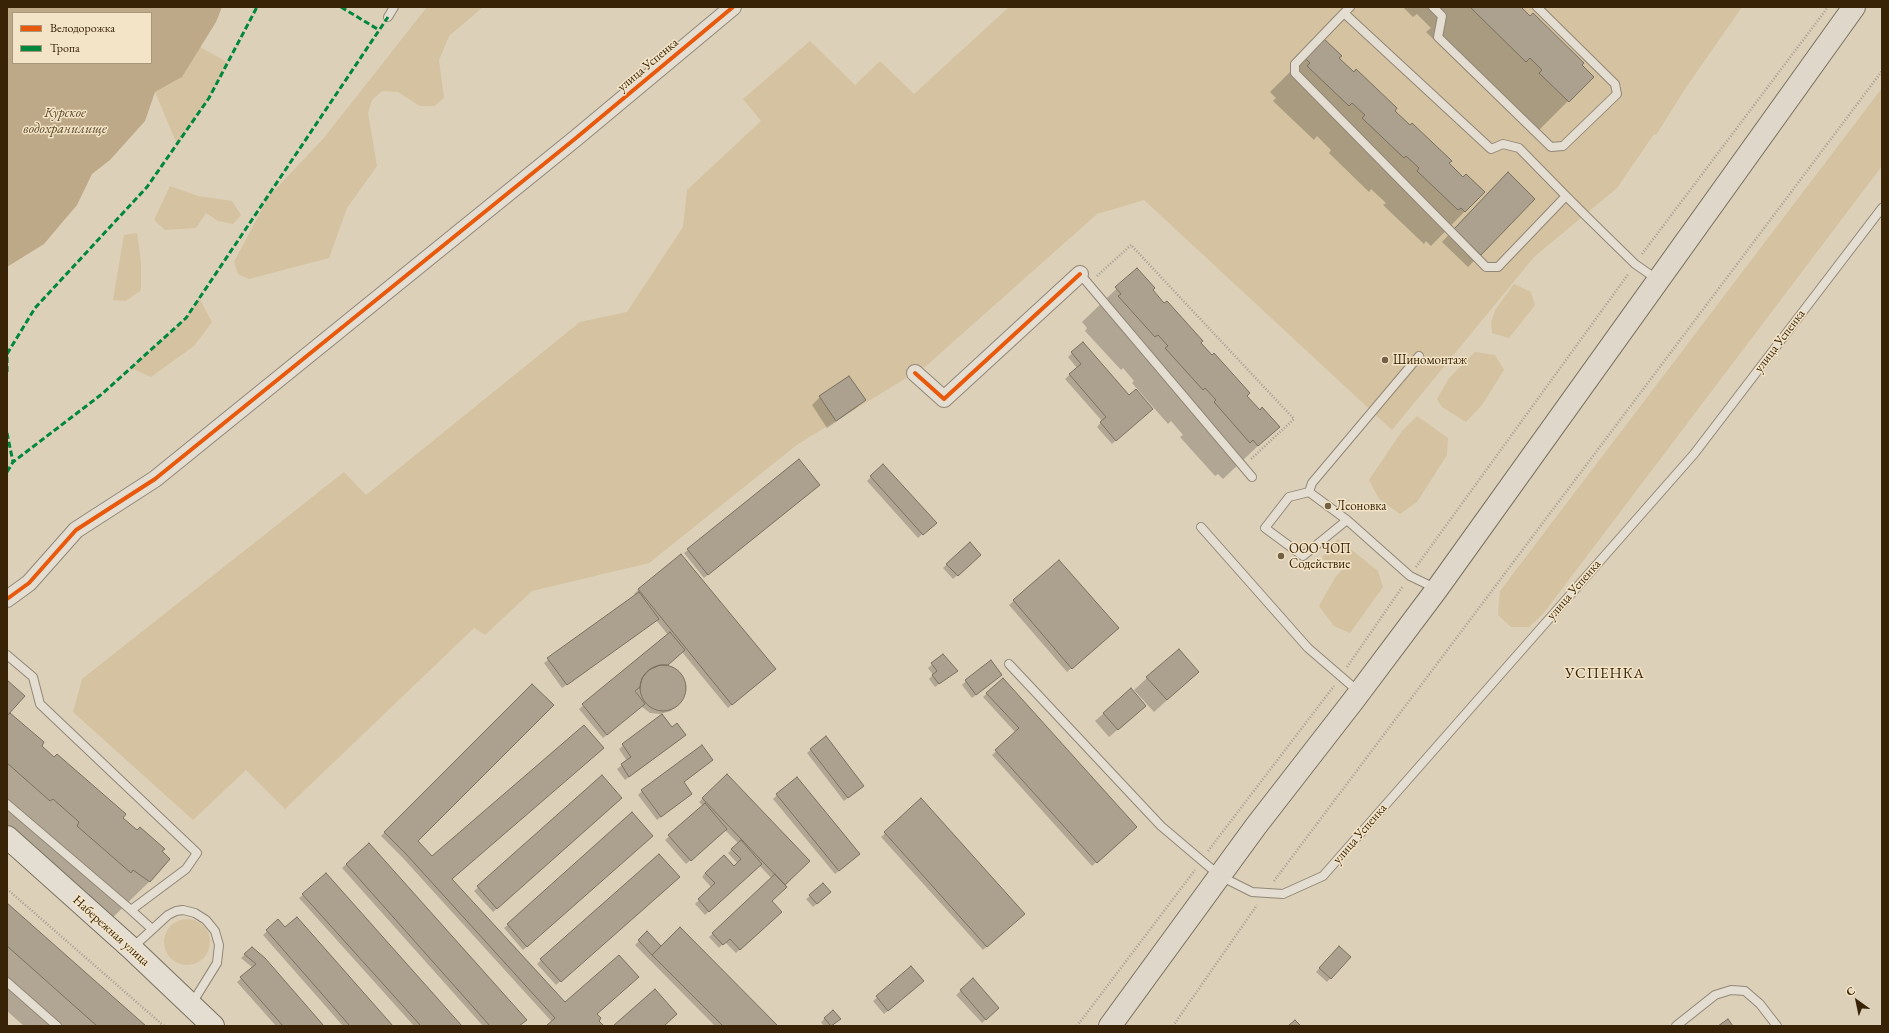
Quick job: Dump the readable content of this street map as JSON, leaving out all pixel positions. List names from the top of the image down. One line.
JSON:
{"streets":{"main road":["Набережная улица"],"street":["улица Успенка"]},"districts":["УСПЕНКА"],"water":["Курское водохранилище"],"places":["Шиномонтаж","Леоновка","ООО ЧОП Содействие"],"legend":["Велодорожка","Тропа"],"north":"top left"}
